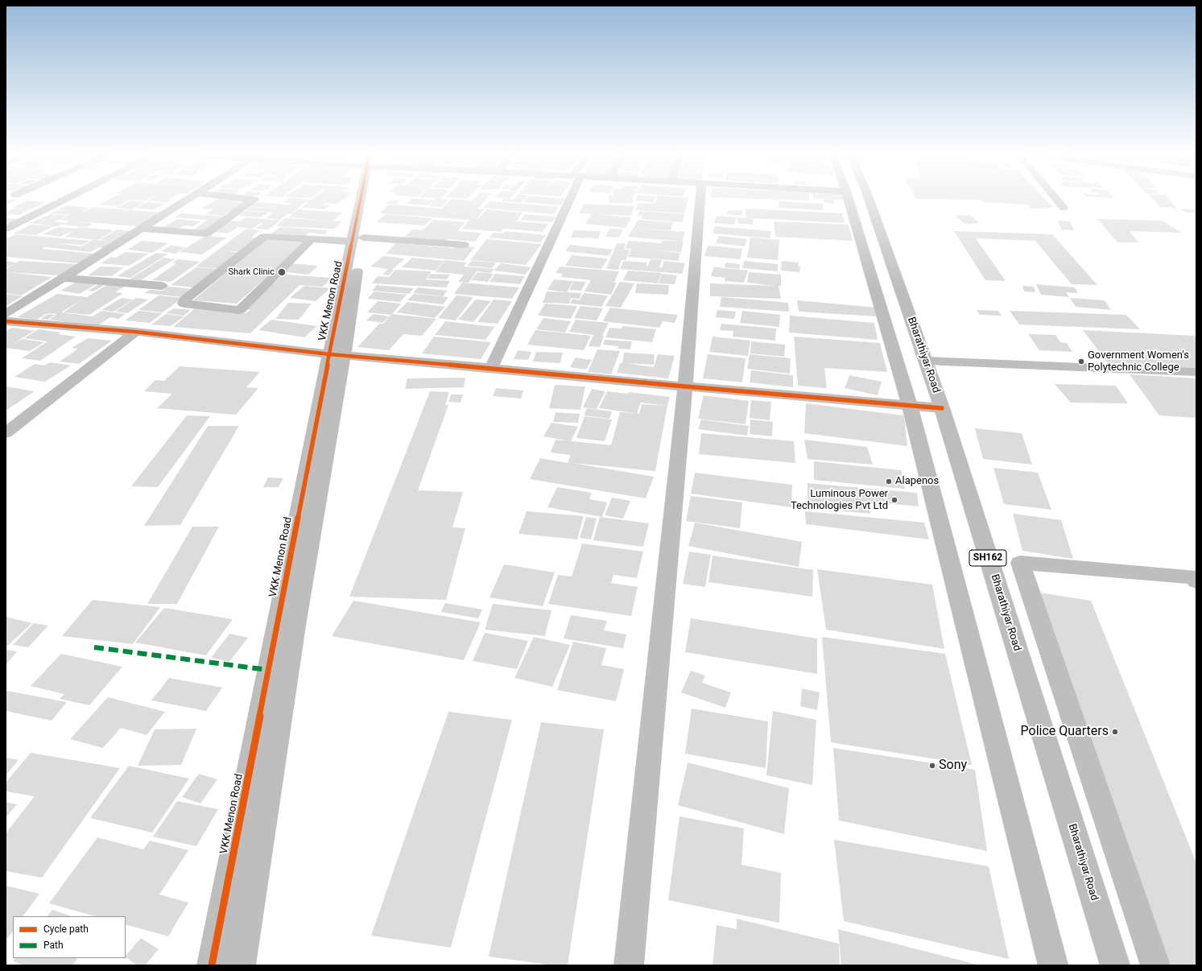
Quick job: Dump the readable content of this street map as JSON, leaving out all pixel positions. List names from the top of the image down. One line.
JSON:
{"streets":{"main road":["Bharathiyar Road","SH162"],"street":["VKK Menon Road"]},"places":["Shark Clinic","Government Women's Polytechnic College","Alapenos","Luminous Power Technologies Pvt Ltd","Police Quarters","Sony"],"legend":["Cycle path","Path"]}
